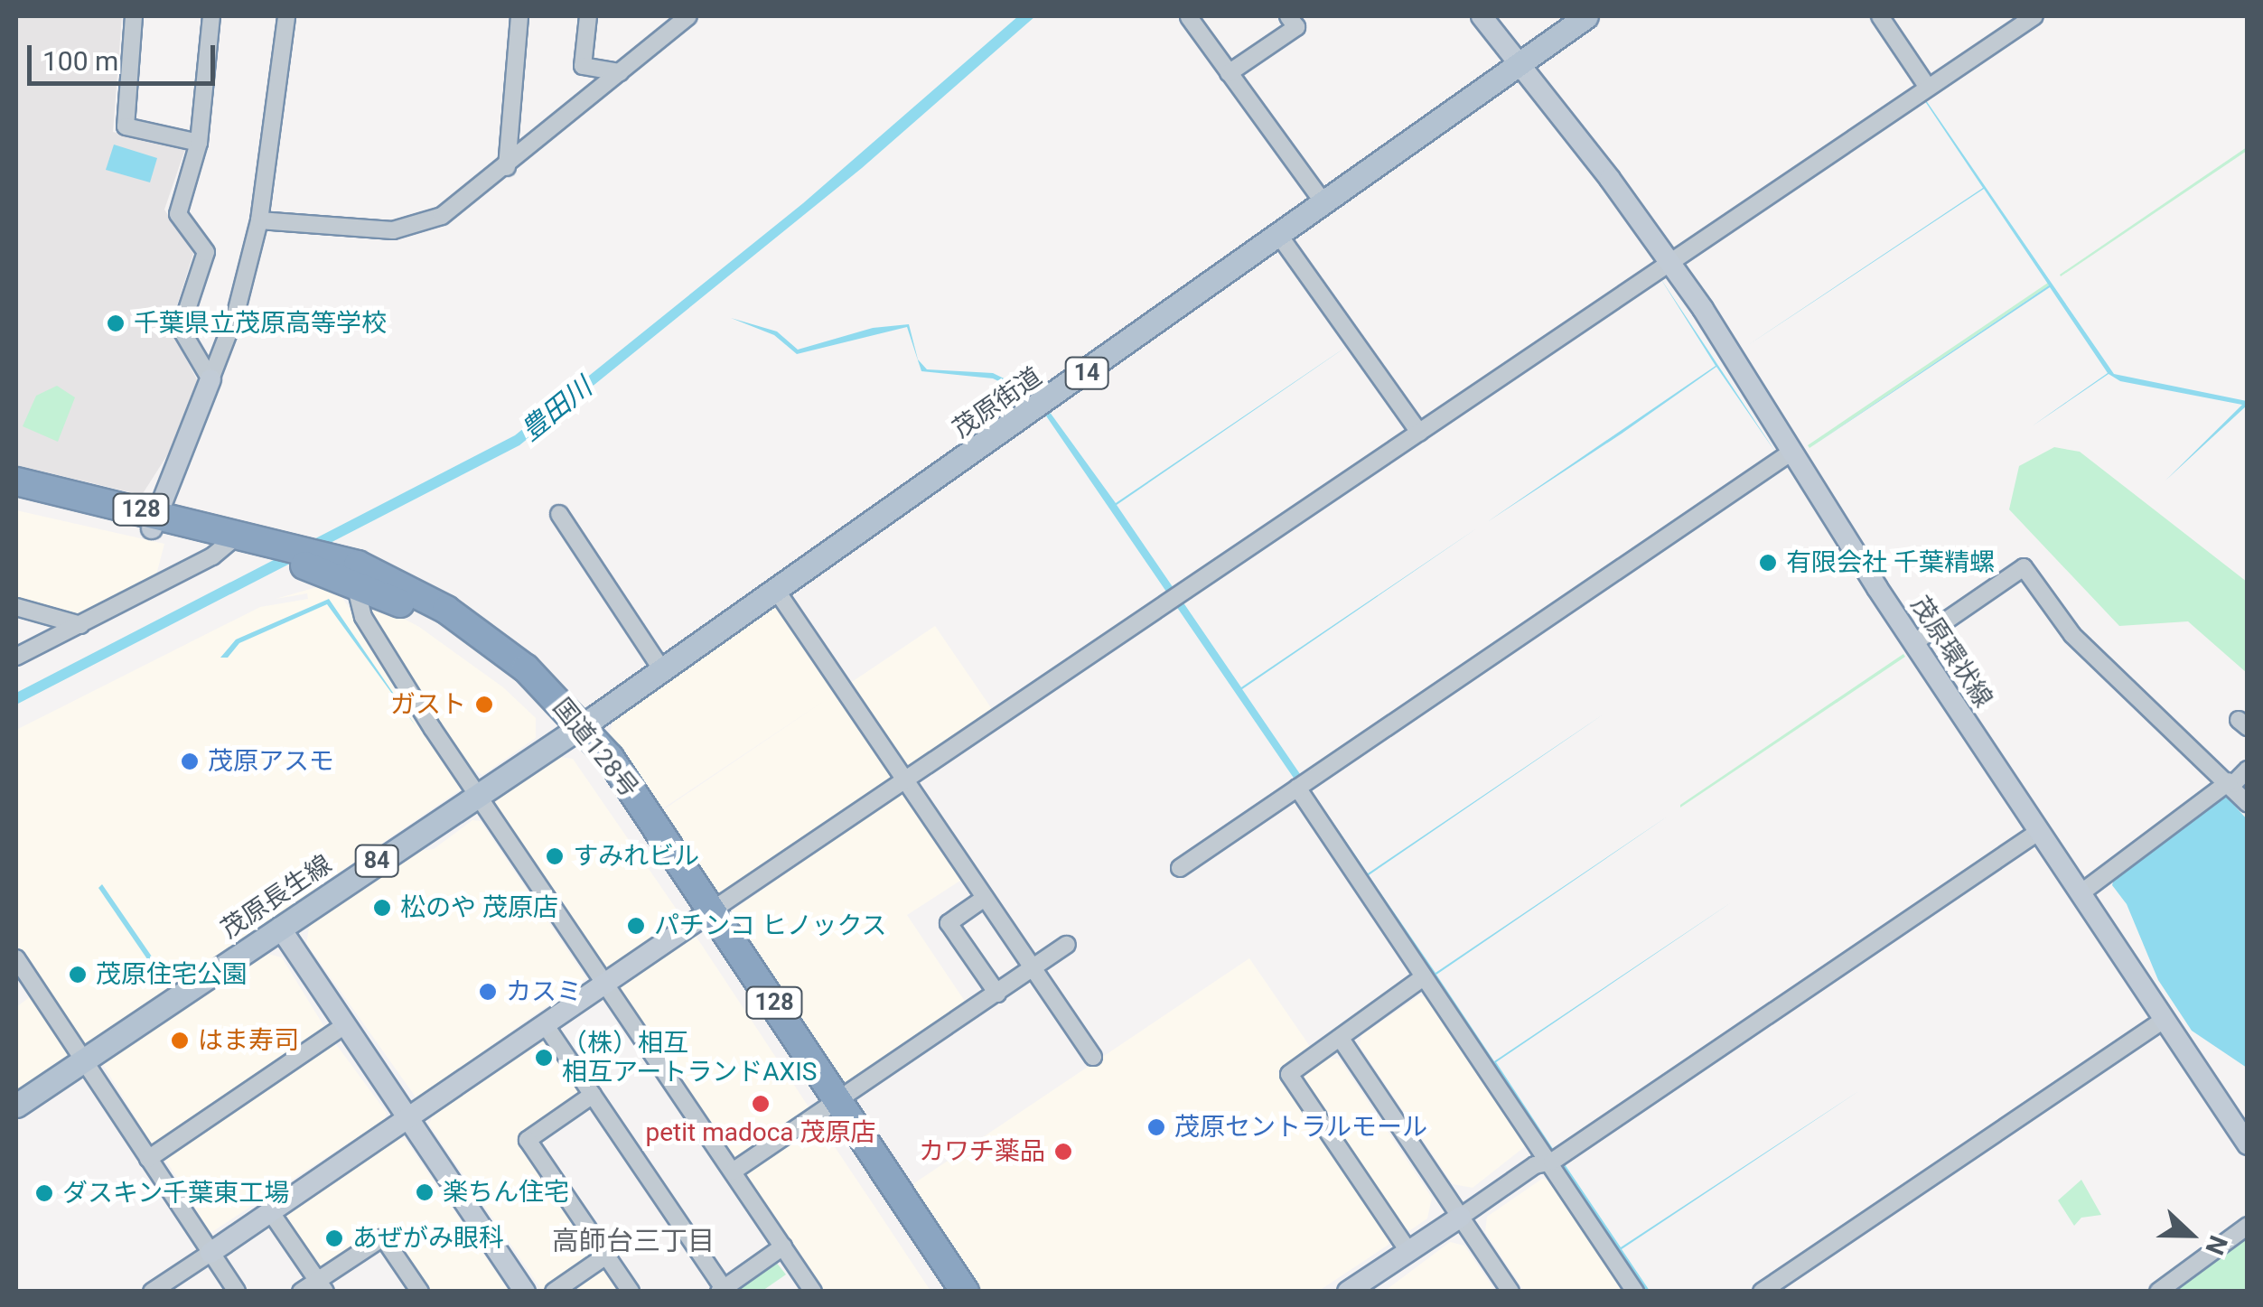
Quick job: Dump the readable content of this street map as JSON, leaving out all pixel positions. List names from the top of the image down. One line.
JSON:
{"streets":{"highway":["128","国道128号"],"main road":["14","茂原街道","茂原環状線","84","茂原長生線"]},"crossings":[["茂原街道","茂原環状線"],["茂原街道","国道128号"],["茂原街道","茂原長生線"],["国道128号","茂原長生線"]],"districts":["高師台三丁目"],"water":["豊田川"],"places":["千葉県立茂原高等学校","有限会社 千葉精螺","ガスト","茂原アスモ","すみれビル","松のや 茂原店","パチンコ ヒノックス","茂原住宅公園","カスミ","はま寿司","（株）相互 相互アートランドAXIS","petit madoca 茂原店","茂原セントラルモール","カワチ薬品","楽ちん住宅","ダスキン千葉東工場","あぜがみ眼科"],"scale_bar":"100 m","north":"right"}
